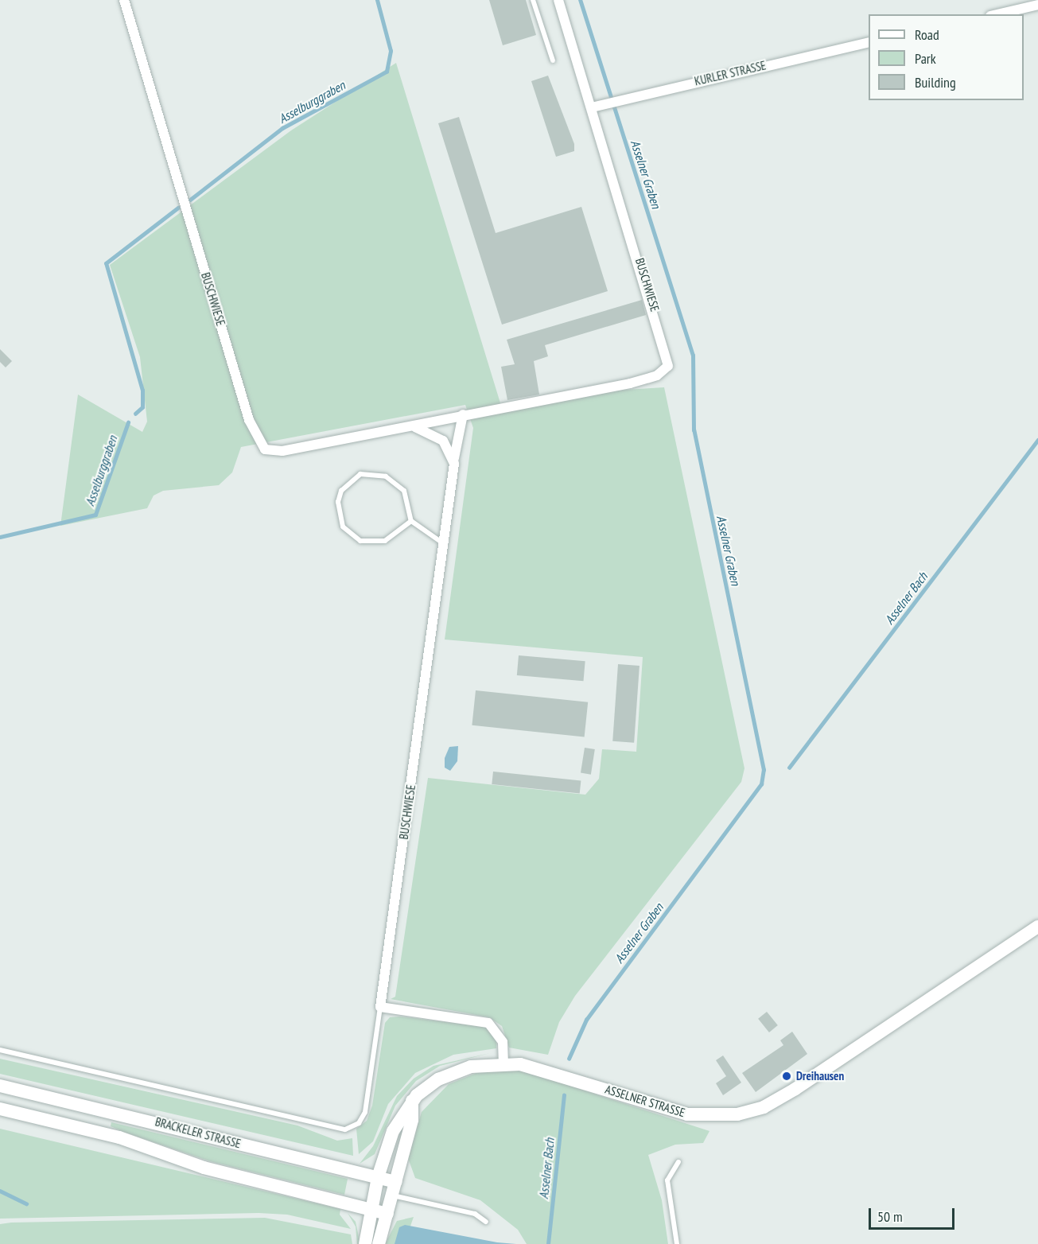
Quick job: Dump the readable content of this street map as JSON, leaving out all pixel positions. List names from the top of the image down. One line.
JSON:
{"streets":{"main road":["ASSELNER STRASSE","BRACKELER STRASSE"],"street":["KURLER STRASSE","BUSCHWIESE"]},"crossings":[["KURLER STRASSE","BUSCHWIESE"],["ASSELNER STRASSE","BRACKELER STRASSE"]],"water":["Asselburggraben","Asselner Graben","Asselner Bach"],"places":["Dreihausen"],"legend":["Road","Park","Building"],"scale_bar":"50 m"}
